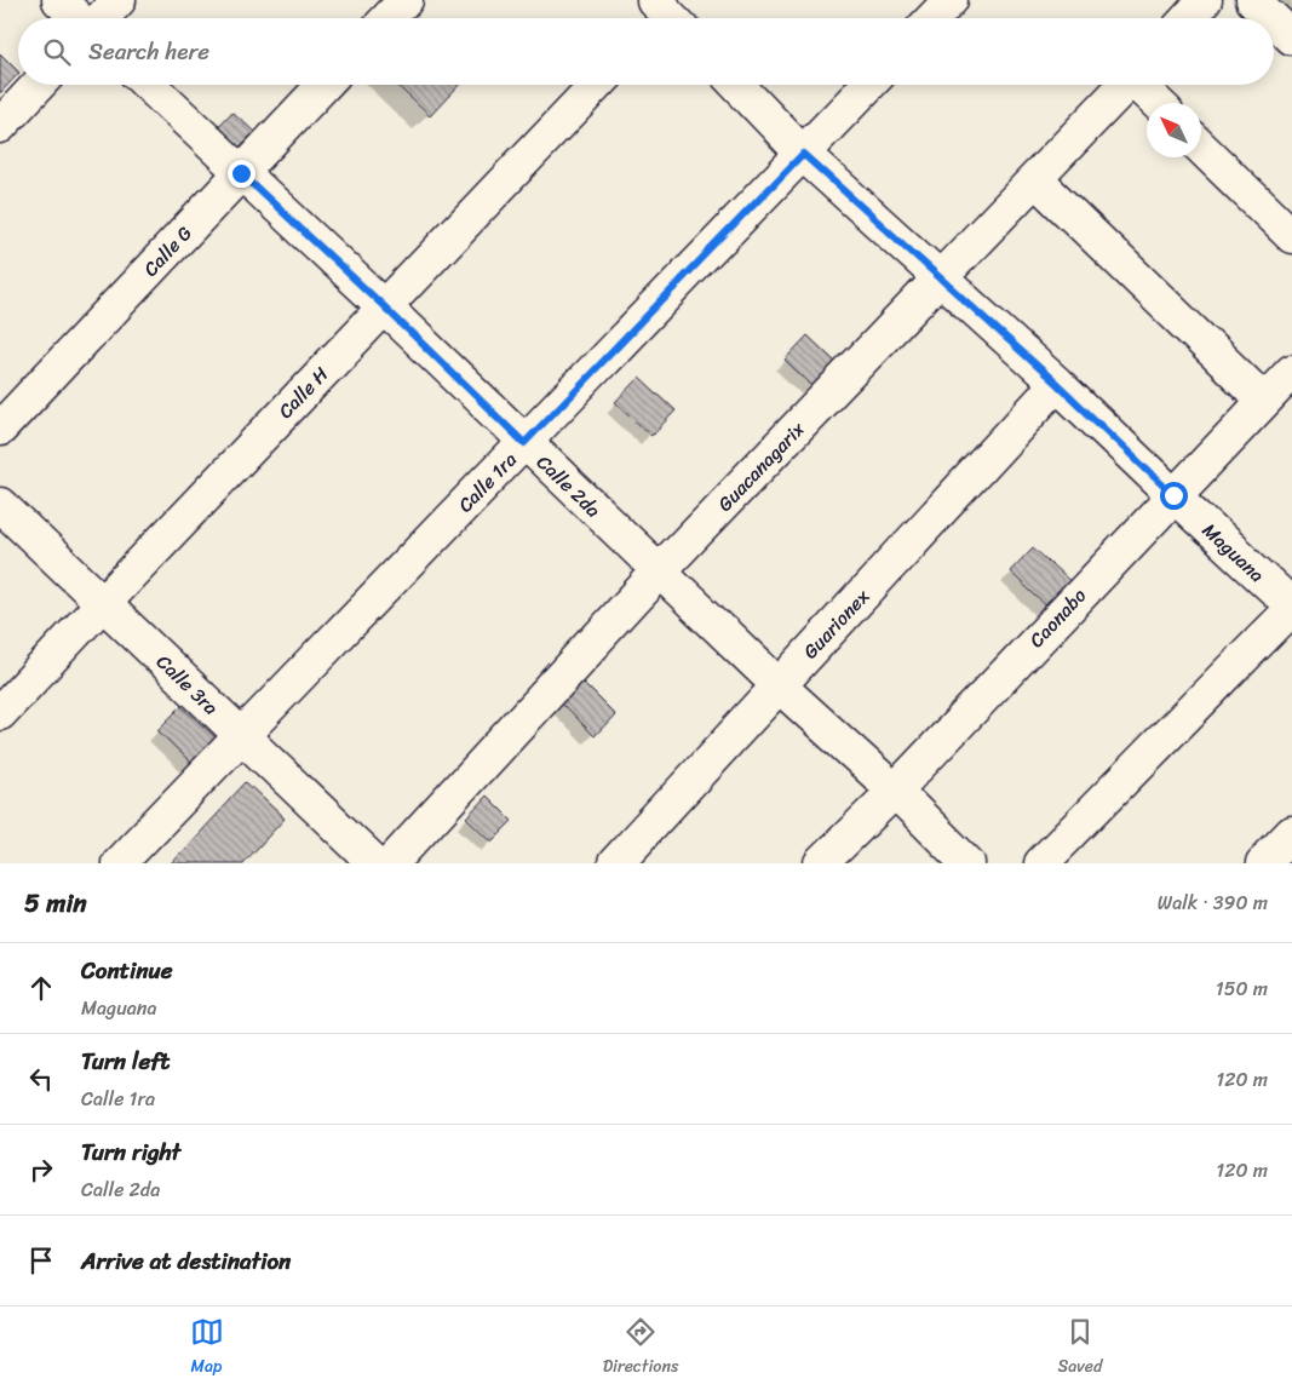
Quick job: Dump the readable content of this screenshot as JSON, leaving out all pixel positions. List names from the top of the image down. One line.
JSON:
{"streets":{"street":["Calle G","Calle H","Guacanagarix","Calle 1ra","Calle 2da","Maguana","Caonabo","Guarionex","Calle 3ra"]},"crossings":[["Calle G","Calle 2da"],["Calle H","Calle 2da"],["Calle H","Calle 3ra"],["Guacanagarix","Calle 2da"],["Guacanagarix","Maguana"],["Calle 1ra","Calle 2da"],["Calle 1ra","Maguana"],["Calle 1ra","Calle 3ra"],["Calle 2da","Caonabo"],["Calle 2da","Guarionex"],["Maguana","Caonabo"],["Maguana","Guarionex"]],"north":"top left","page":{"search":"Search here","heading":["5 min","Walk · 390 m"],"list":[["Continue","Maguana","150 m"],["Turn left","Calle 1ra","120 m"],["Turn right","Calle 2da","120 m"],"Arrive at destination"],"nav":["Map","Directions","Saved"]}}
